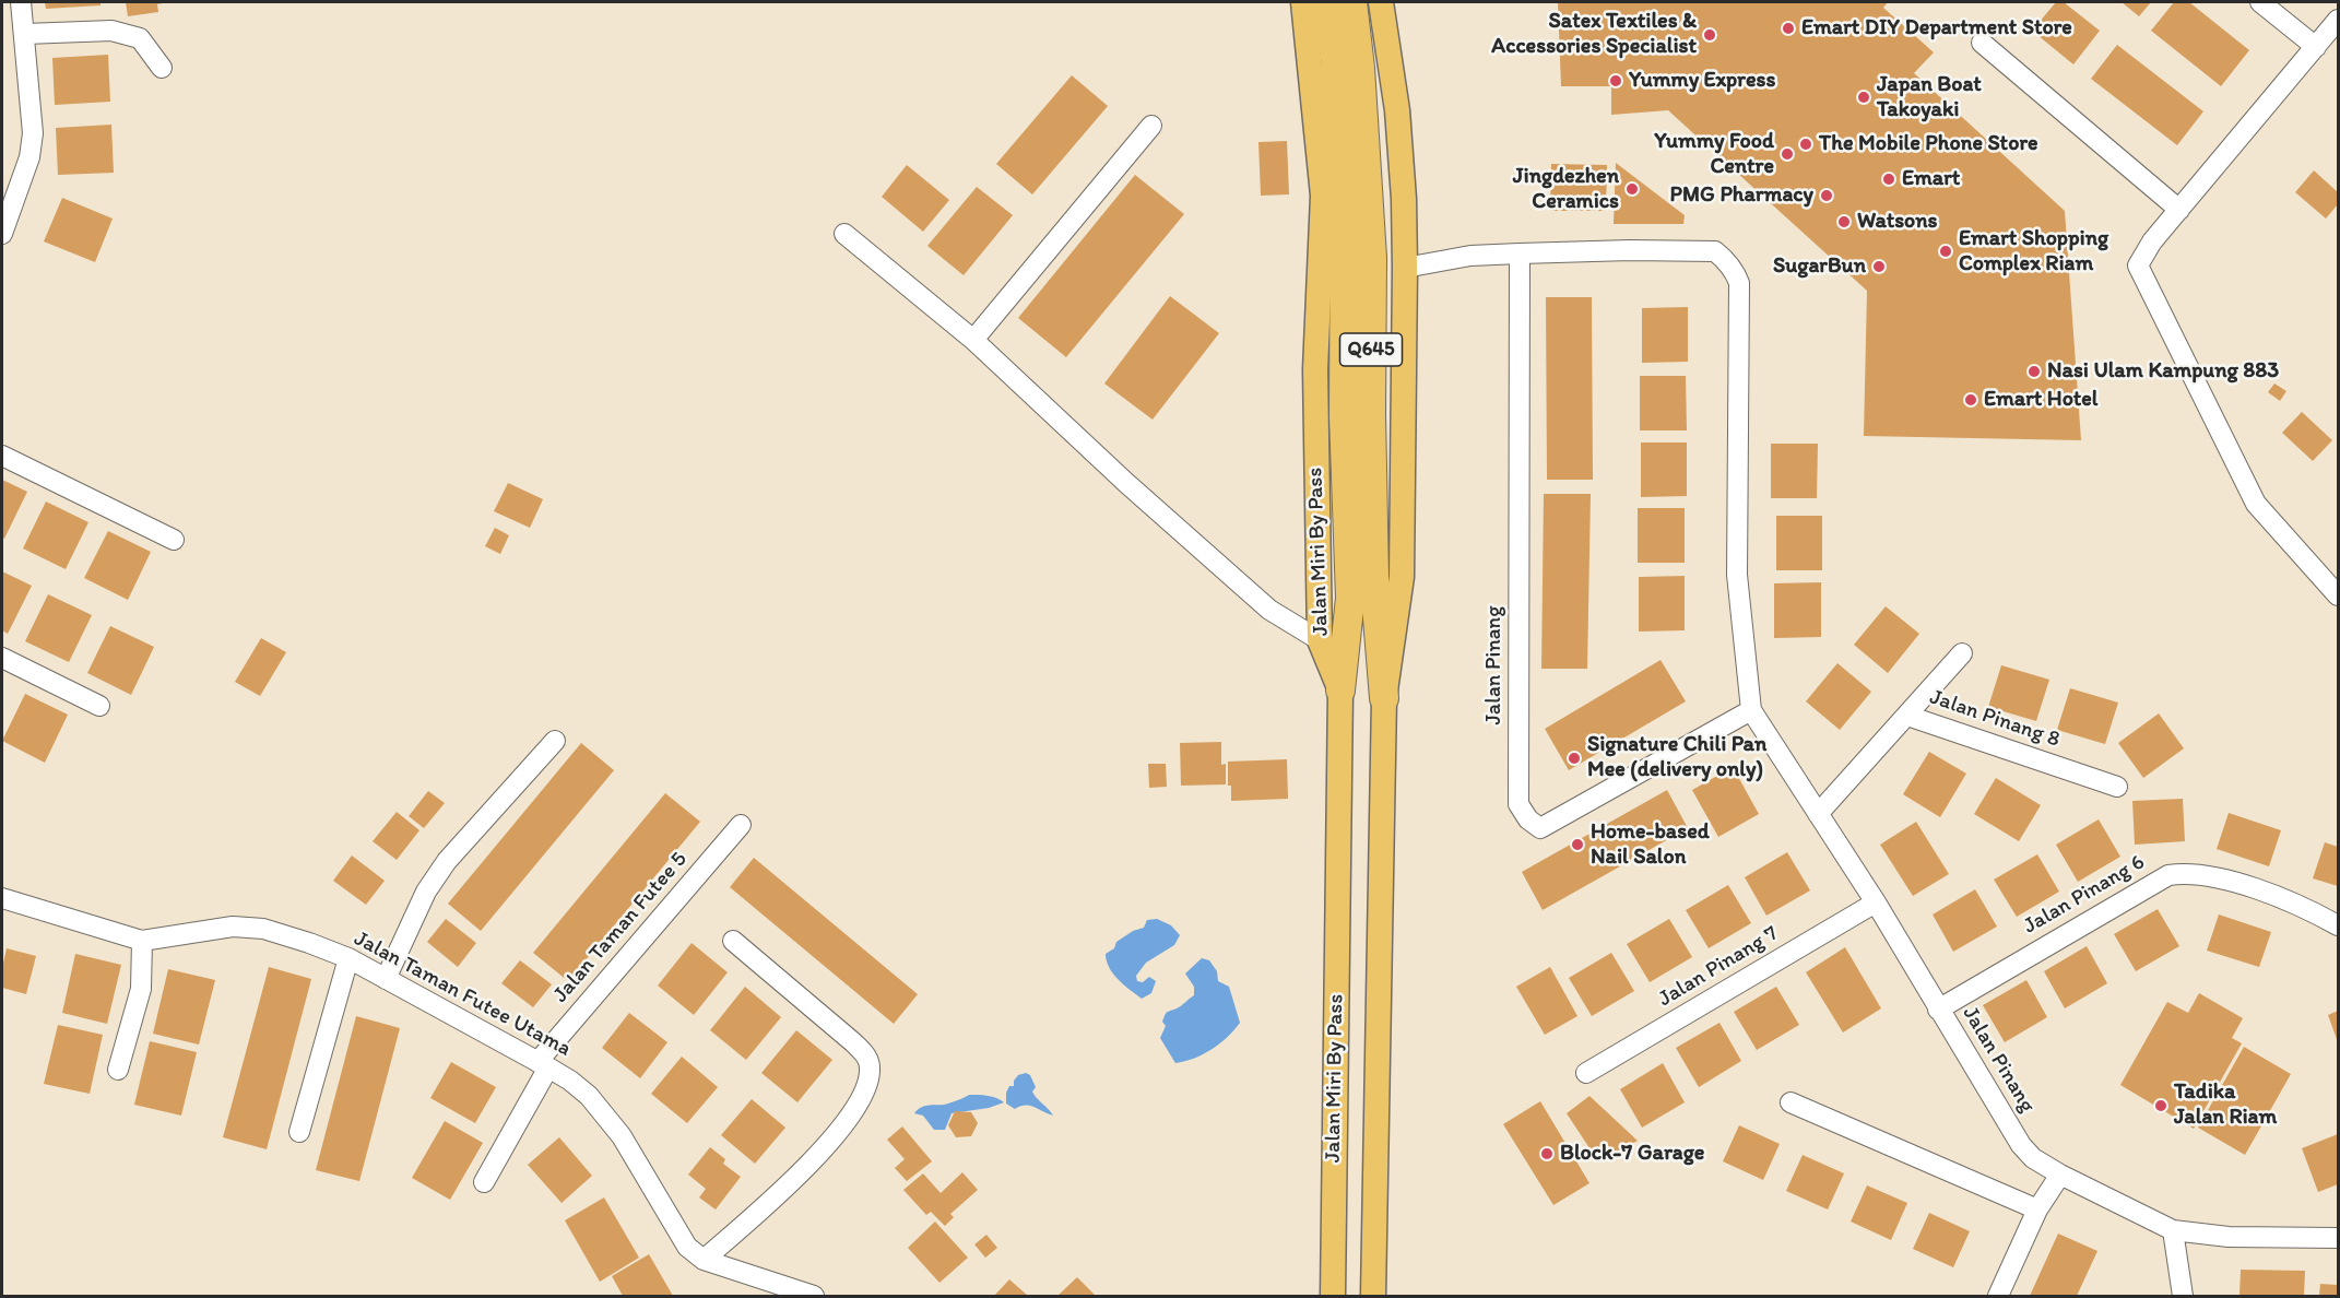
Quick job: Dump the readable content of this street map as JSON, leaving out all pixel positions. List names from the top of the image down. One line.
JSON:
{"streets":{"highway":["Q645"],"main road":["Jalan Miri By Pass"],"street":["Jalan Pinang","Jalan Pinang 8","Jalan Pinang 6","Jalan Taman Futee 5","Jalan Pinang 7","Jalan Taman Futee Utama"]},"crossings":[["Q645","Jalan Miri By Pass"],["Jalan Miri By Pass","Jalan Pinang"],["Jalan Pinang","Jalan Pinang 8"],["Jalan Pinang","Jalan Pinang 6"],["Jalan Pinang","Jalan Pinang 7"],["Jalan Taman Futee 5","Jalan Taman Futee Utama"]],"places":["Emart DIY Department Store","Satex Textiles & Accessories Specialist","Yummy Express","Japan Boat Takoyaki","The Mobile Phone Store","Yummy Food Centre","Emart","Jingdezhen Ceramics","PMG Pharmacy","Watsons","Emart Shopping Complex Riam","SugarBun","Nasi Ulam Kampung 883","Emart Hotel","Signature Chili Pan Mee (delivery only)","Home-based Nail Salon","Tadika Jalan Riam","Block-7 Garage"]}
